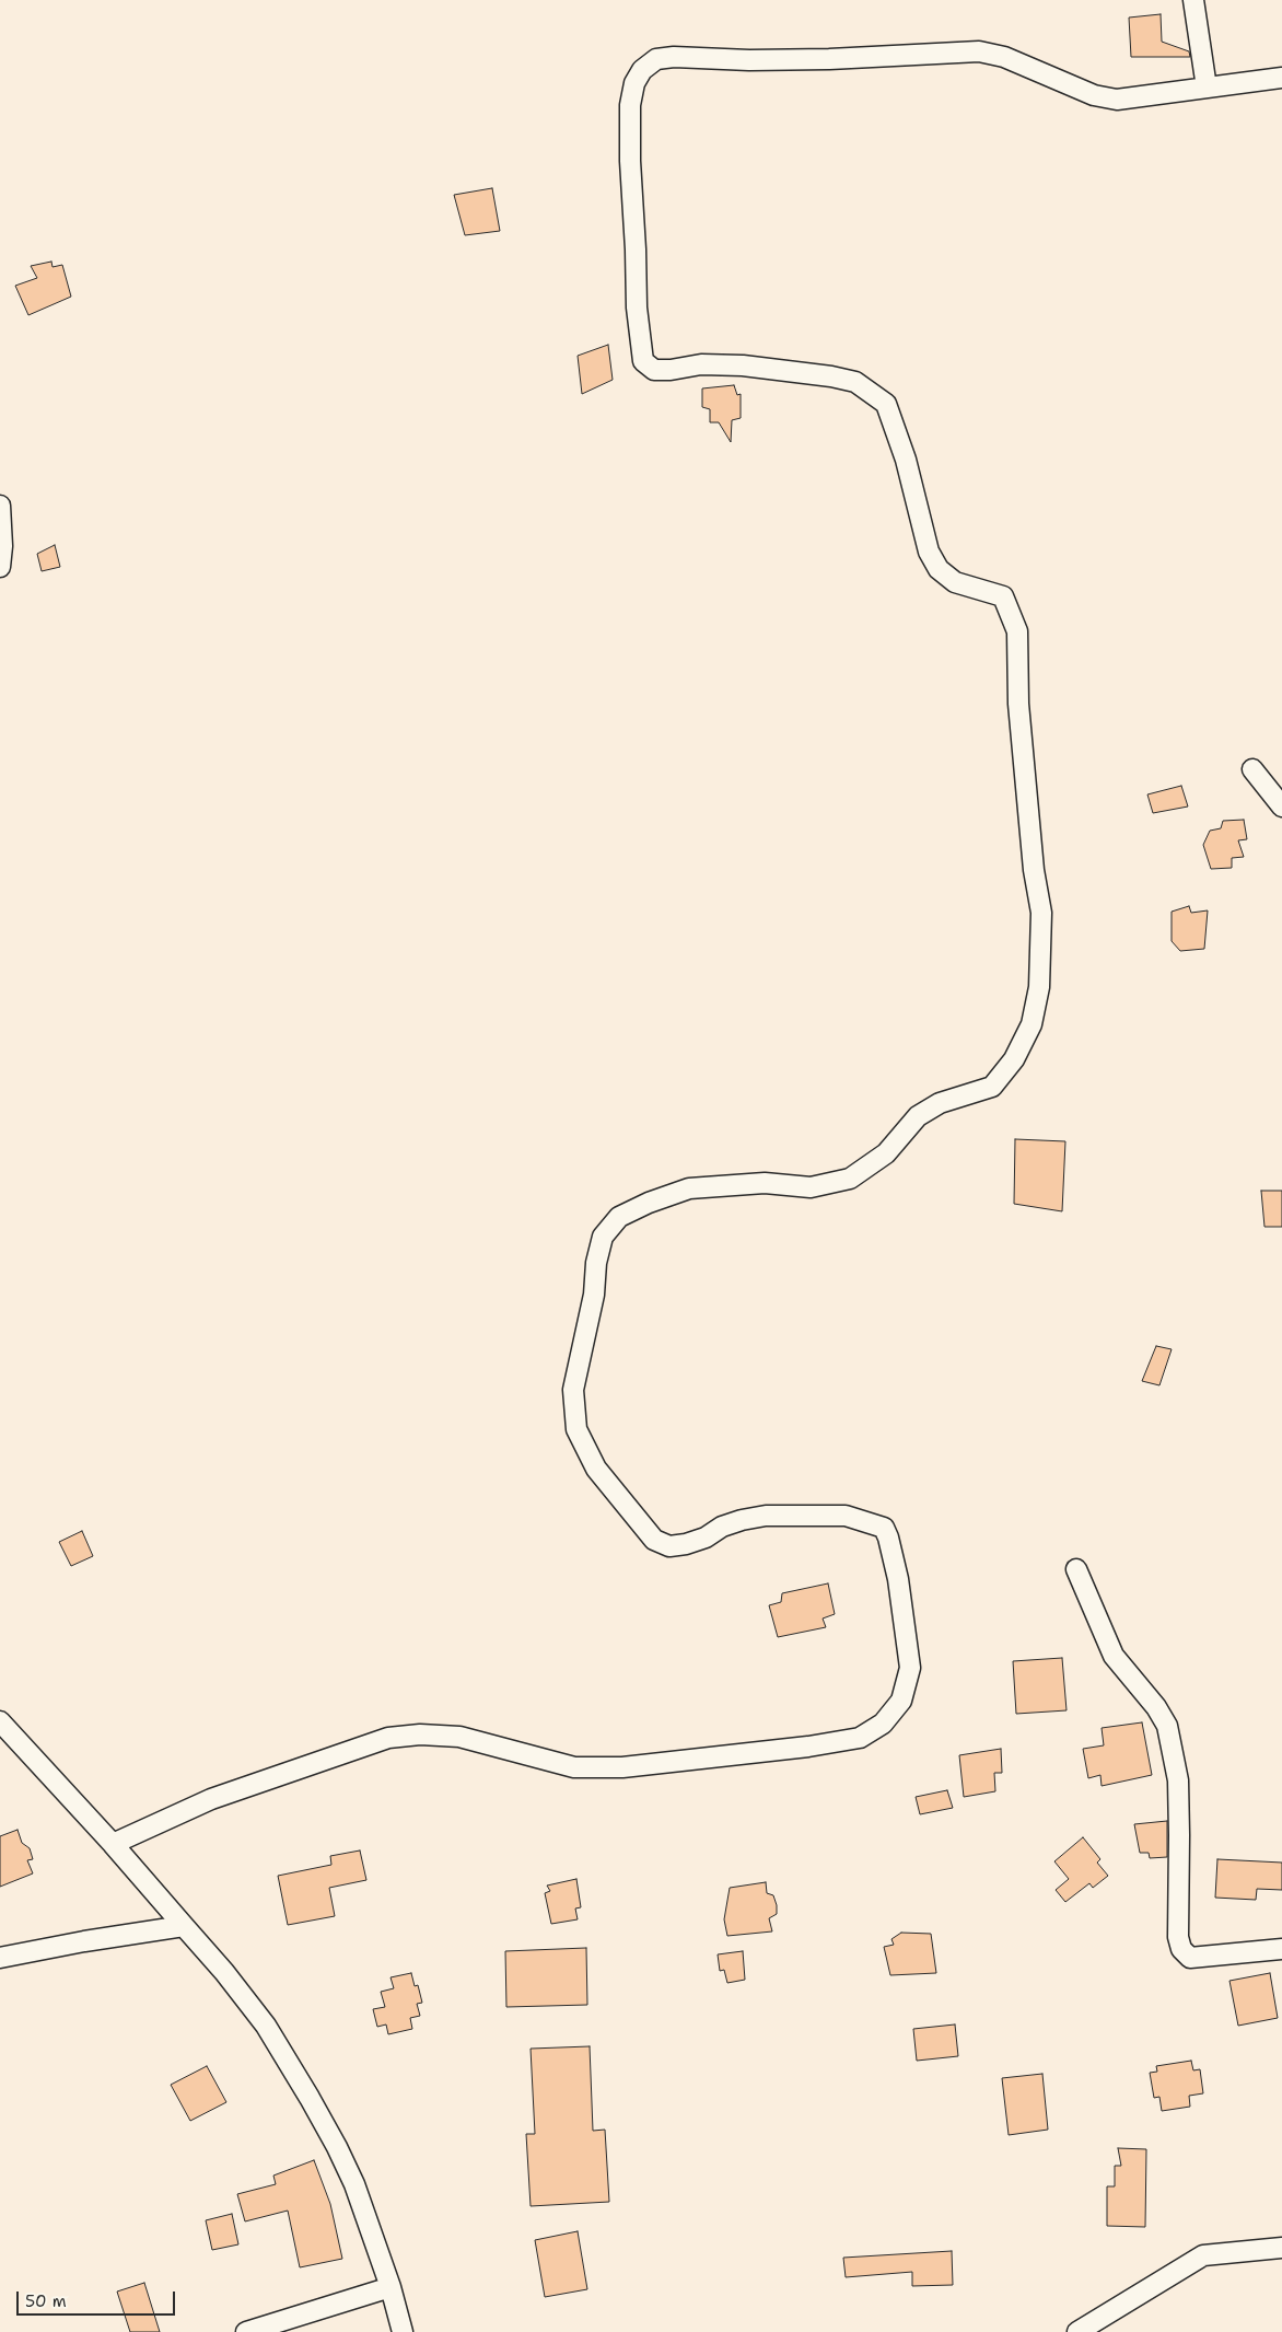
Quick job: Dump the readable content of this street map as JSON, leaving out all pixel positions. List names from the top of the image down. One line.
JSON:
{"scale_bar":"50 m"}
